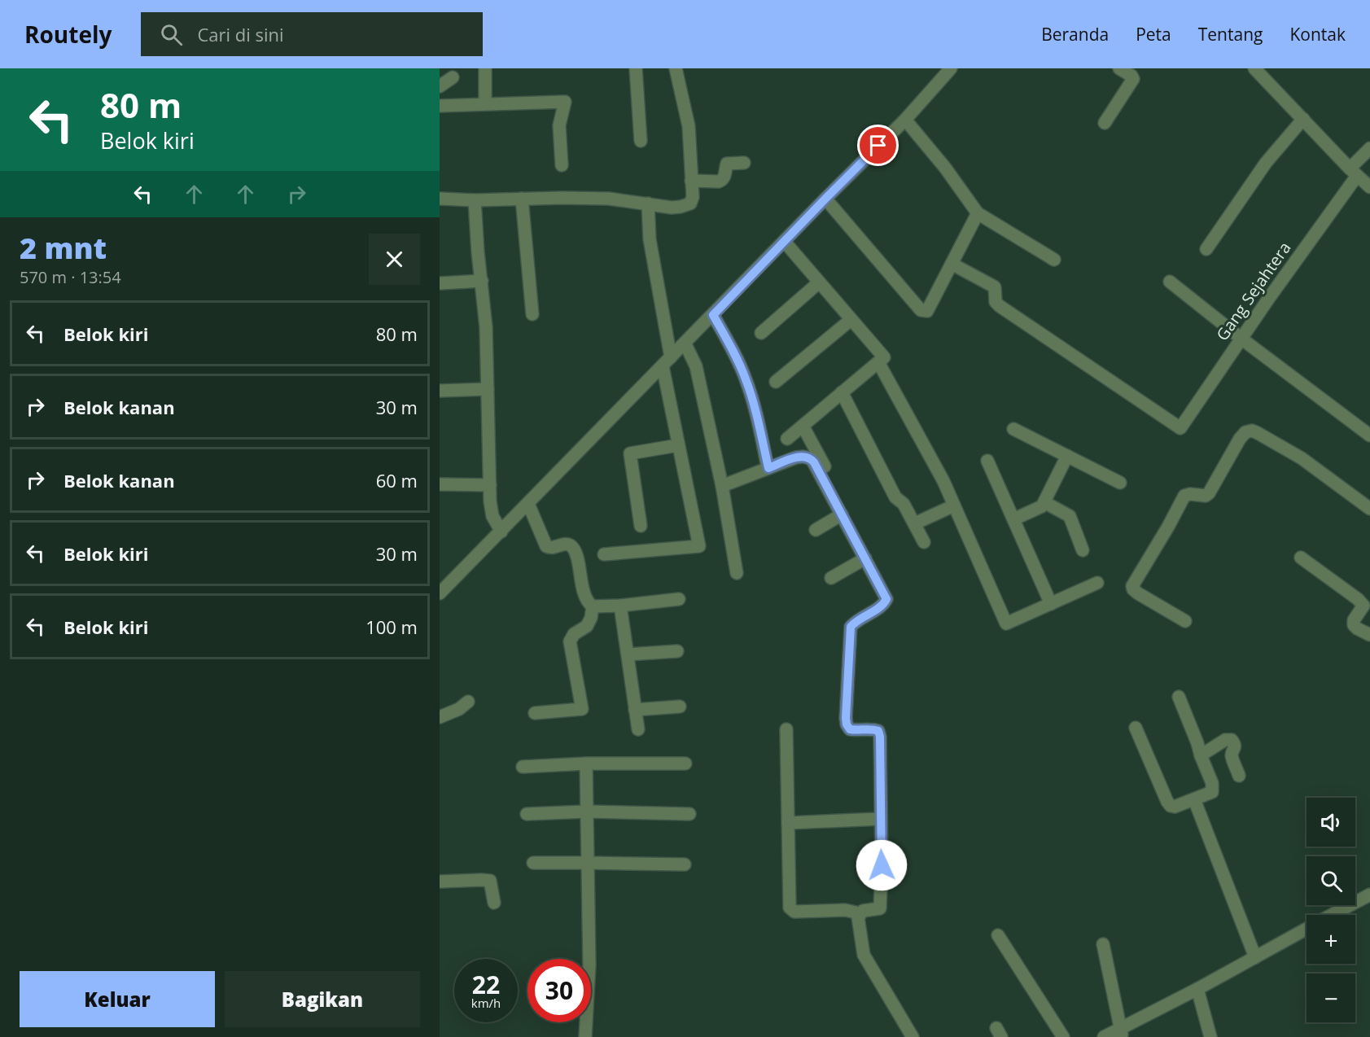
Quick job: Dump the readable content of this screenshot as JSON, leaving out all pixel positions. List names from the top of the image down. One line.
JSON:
{"streets":{"street":["Gang Sejahtera"]},"page":{"header":"Routely","search":"Cari di sini","nav":["Beranda","Peta","Tentang","Kontak"],"turn":["80 m","Belok kiri"],"heading":["2 mnt","570 m · 13:54"],"list":[{"name":"Belok kiri","value":"80 m"},{"name":"Belok kanan","value":"30 m"},{"name":"Belok kanan","value":"60 m"},{"name":"Belok kiri","value":"30 m"},{"name":"Belok kiri","value":"100 m"}],"map_buttons":["+","−"],"speed":"22 km/h","limit":"30","buttons":["Keluar","Bagikan"]}}
